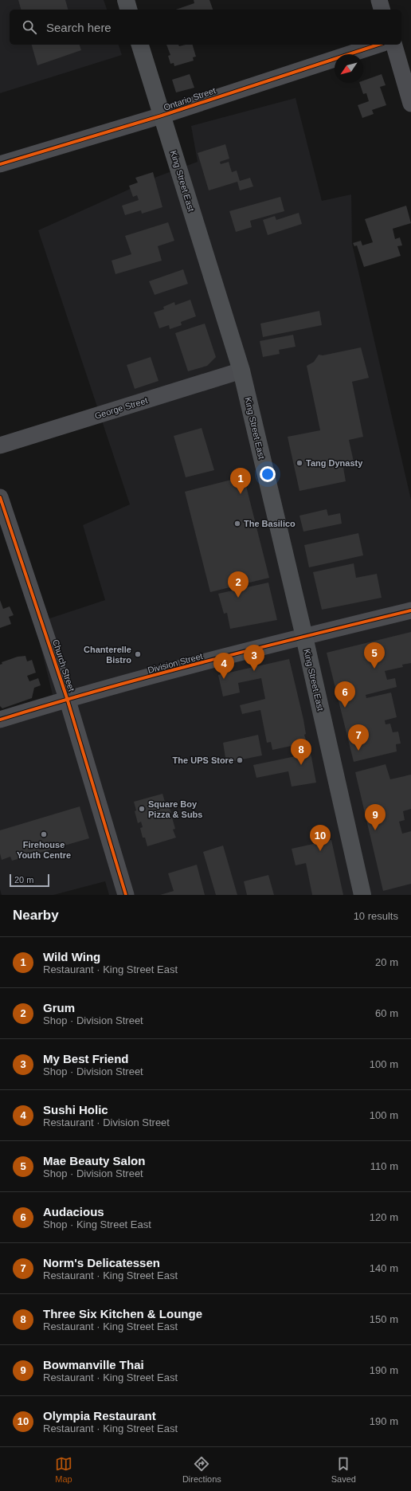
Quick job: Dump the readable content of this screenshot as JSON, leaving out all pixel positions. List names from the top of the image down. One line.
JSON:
{"streets":{"main road":["King Street East"],"street":["Ontario Street","George Street","Division Street","Church Street"]},"crossings":[["Ontario Street","King Street East"],["King Street East","George Street"],["King Street East","Division Street"],["Division Street","Church Street"]],"places":["Tang Dynasty","The Basilico","Chanterelle Bistro","The UPS Store","Square Boy Pizza & Subs","Firehouse Youth Centre"],"scale_bar":"20 m","north":"bottom left","page":{"search":"Search here","pins":["1","2","5","3","4","6","7","8","9","10"],"scale":"20 m","heading":["Nearby","10 results"],"list":[{"mark":"1","name":"Wild Wing","note":"Restaurant · King Street East","value":"20 m"},{"mark":"2","name":"Grum","note":"Shop · Division Street","value":"60 m"},{"mark":"3","name":"My Best Friend","note":"Shop · Division Street","value":"100 m"},{"mark":"4","name":"Sushi Holic","note":"Restaurant · Division Street","value":"100 m"},{"mark":"5","name":"Mae Beauty Salon","note":"Shop · Division Street","value":"110 m"},{"mark":"6","name":"Audacious","note":"Shop · King Street East","value":"120 m"},{"mark":"7","name":"Norm's Delicatessen","note":"Restaurant · King Street East","value":"140 m"},{"mark":"8","name":"Three Six Kitchen & Lounge","note":"Restaurant · King Street East","value":"150 m"},{"mark":"9","name":"Bowmanville Thai","note":"Restaurant · King Street East","value":"190 m"},{"mark":"10","name":"Olympia Restaurant","note":"Restaurant · King Street East","value":"190 m"}],"nav":["Map","Directions","Saved"]}}
